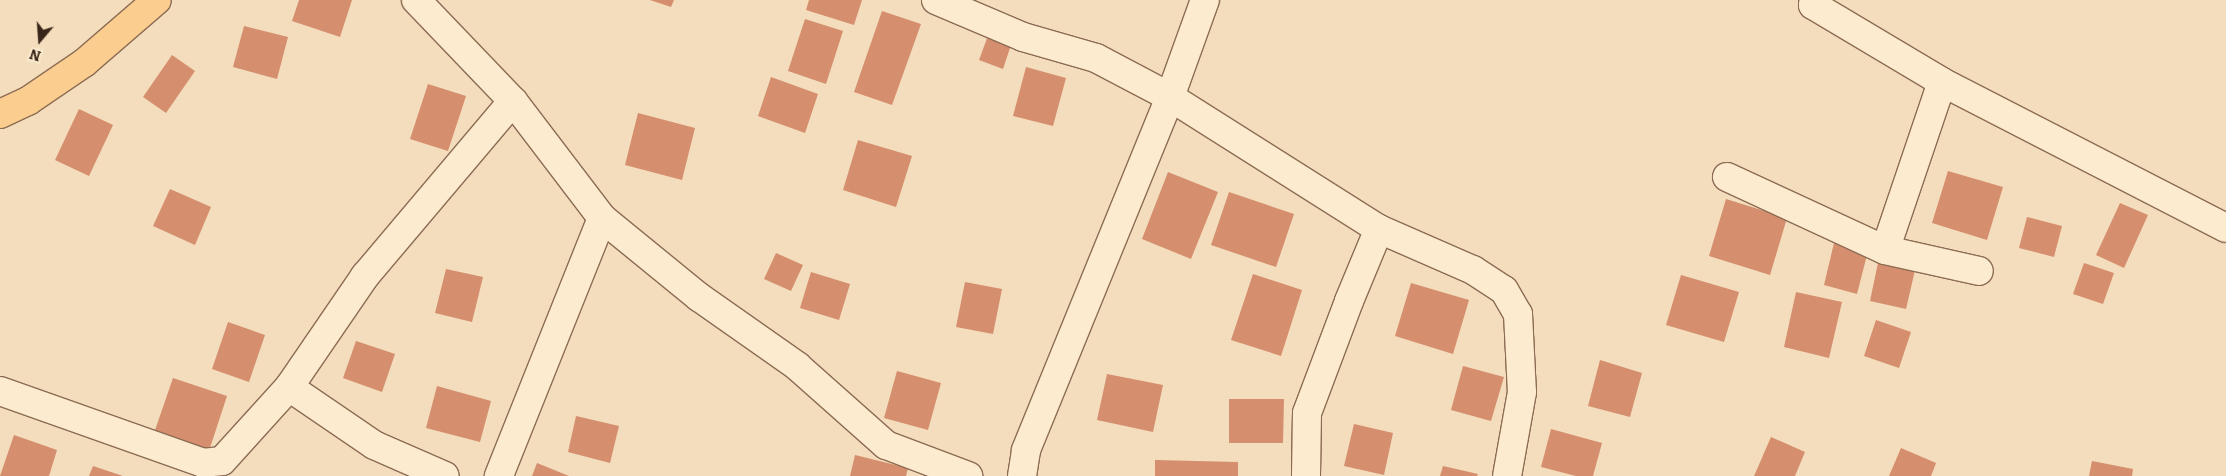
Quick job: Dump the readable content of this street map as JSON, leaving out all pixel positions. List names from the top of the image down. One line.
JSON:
{"north":"bottom"}
